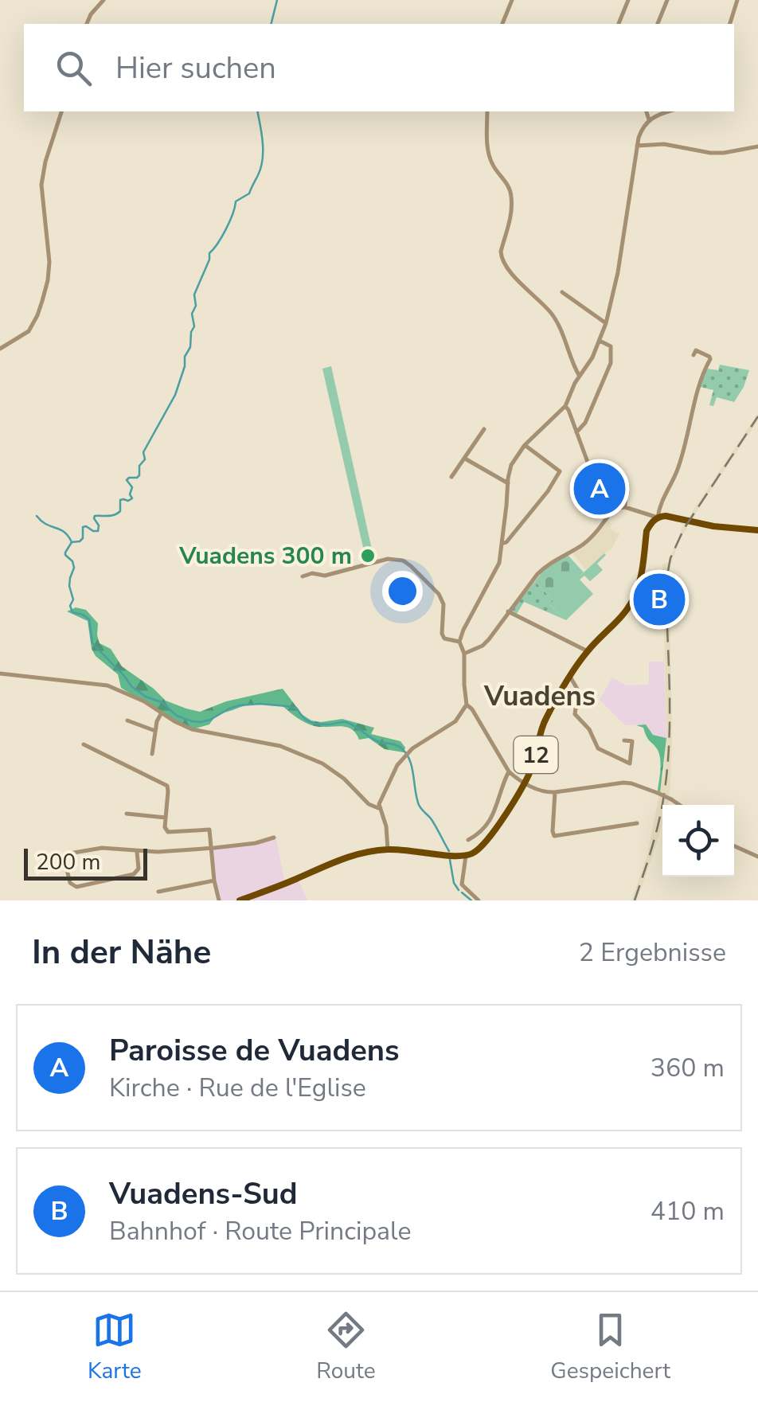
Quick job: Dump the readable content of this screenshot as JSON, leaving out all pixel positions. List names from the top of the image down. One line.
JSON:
{"streets":{"main road":["12"]},"districts":["Vuadens"],"places":["Vuadens 300 m"],"scale_bar":"200 m","page":{"search":"Hier suchen","pins":["A","B"],"scale":"200 m","heading":["In der Nähe","2 Ergebnisse"],"list":[{"mark":"A","name":"Paroisse de Vuadens","note":"Kirche · Rue de l'Eglise","value":"360 m"},{"mark":"B","name":"Vuadens-Sud","note":"Bahnhof · Route Principale","value":"410 m"}],"nav":["Karte","Route","Gespeichert"]}}
